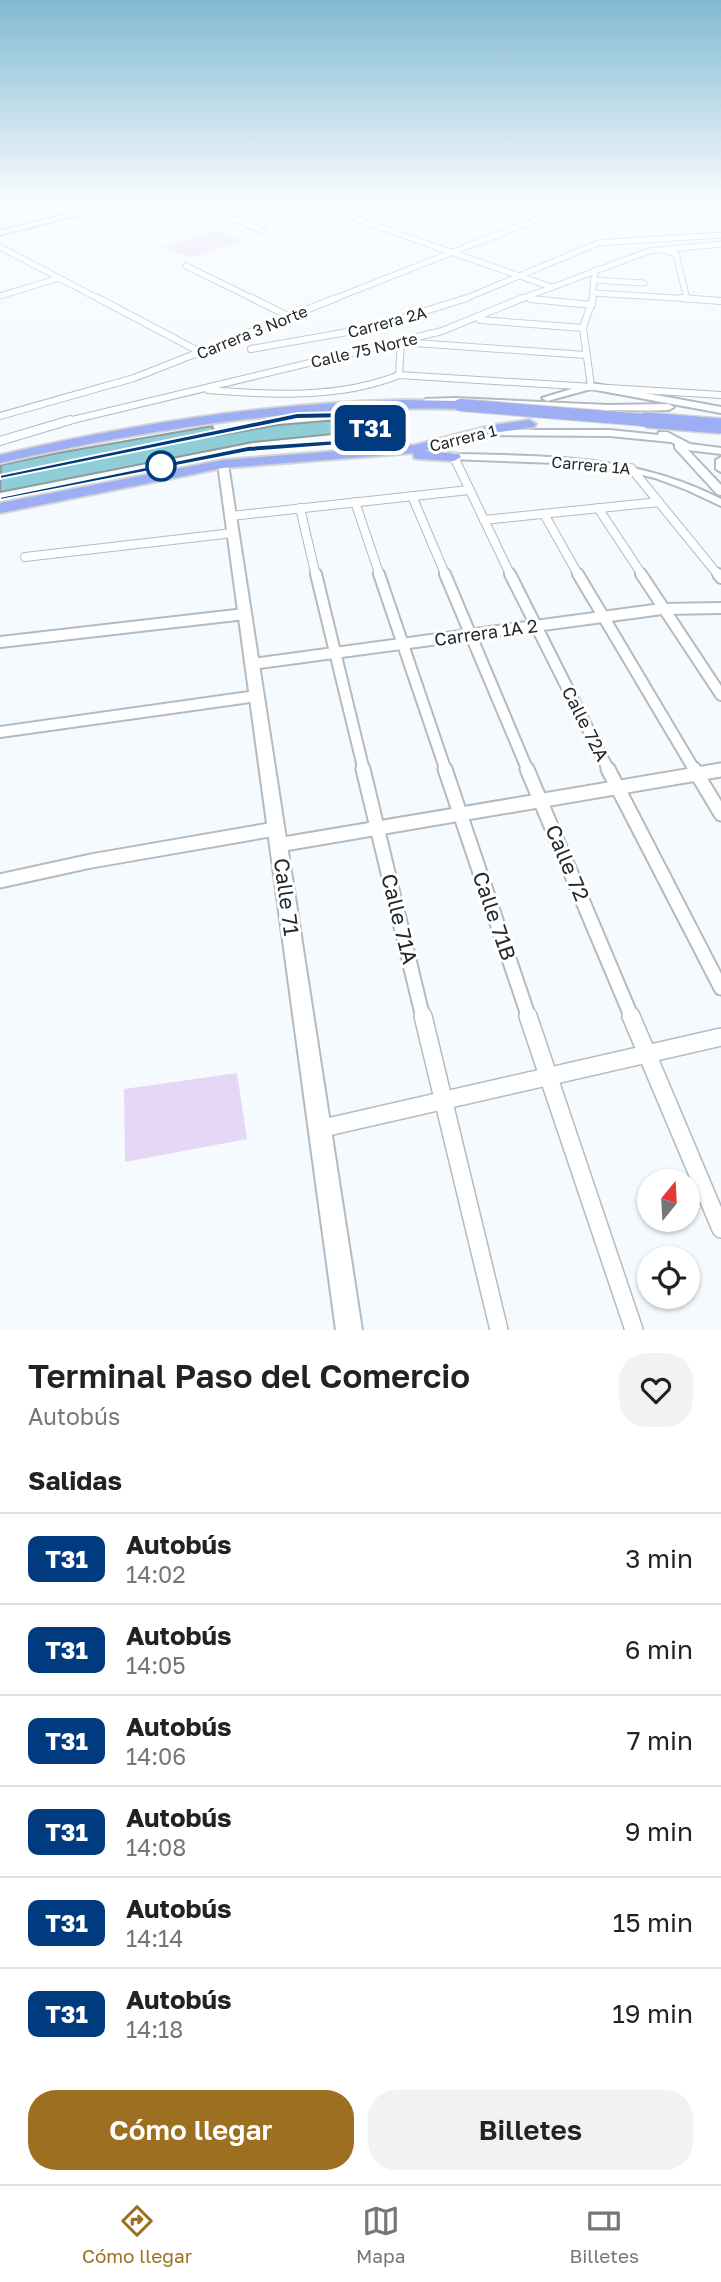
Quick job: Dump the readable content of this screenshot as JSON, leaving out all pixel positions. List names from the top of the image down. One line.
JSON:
{"streets":{"highway":["Carrera 1"],"street":["Carrera 2A","Carrera 3 Norte","Calle 75 Norte","Carrera 1A","Carrera 1A 2","Calle 72A","Calle 72","Calle 71","Calle 71B","Calle 71A"]},"crossings":[["Carrera 1","Calle 71"],["Carrera 1A","Calle 72A"],["Carrera 1A 2","Calle 72A"],["Carrera 1A 2","Calle 72"],["Carrera 1A 2","Calle 71"],["Carrera 1A 2","Calle 71B"],["Carrera 1A 2","Calle 71A"]],"lines":["bus line T31"],"north":"top","page":{"on_map":"T31","heading":[["Terminal Paso del Comercio","Autobús"],"Salidas"],"list":[{"mark":"T31","name":"Autobús","note":"14:02","value":"3 min"},{"mark":"T31","name":"Autobús","note":"14:05","value":"6 min"},{"mark":"T31","name":"Autobús","note":"14:06","value":"7 min"},{"mark":"T31","name":"Autobús","note":"14:08","value":"9 min"},{"mark":"T31","name":"Autobús","note":"14:14","value":"15 min"},{"mark":"T31","name":"Autobús","note":"14:18","value":"19 min"}],"buttons":["Cómo llegar","Billetes"],"tabs":["Cómo llegar","Mapa","Billetes"]}}
